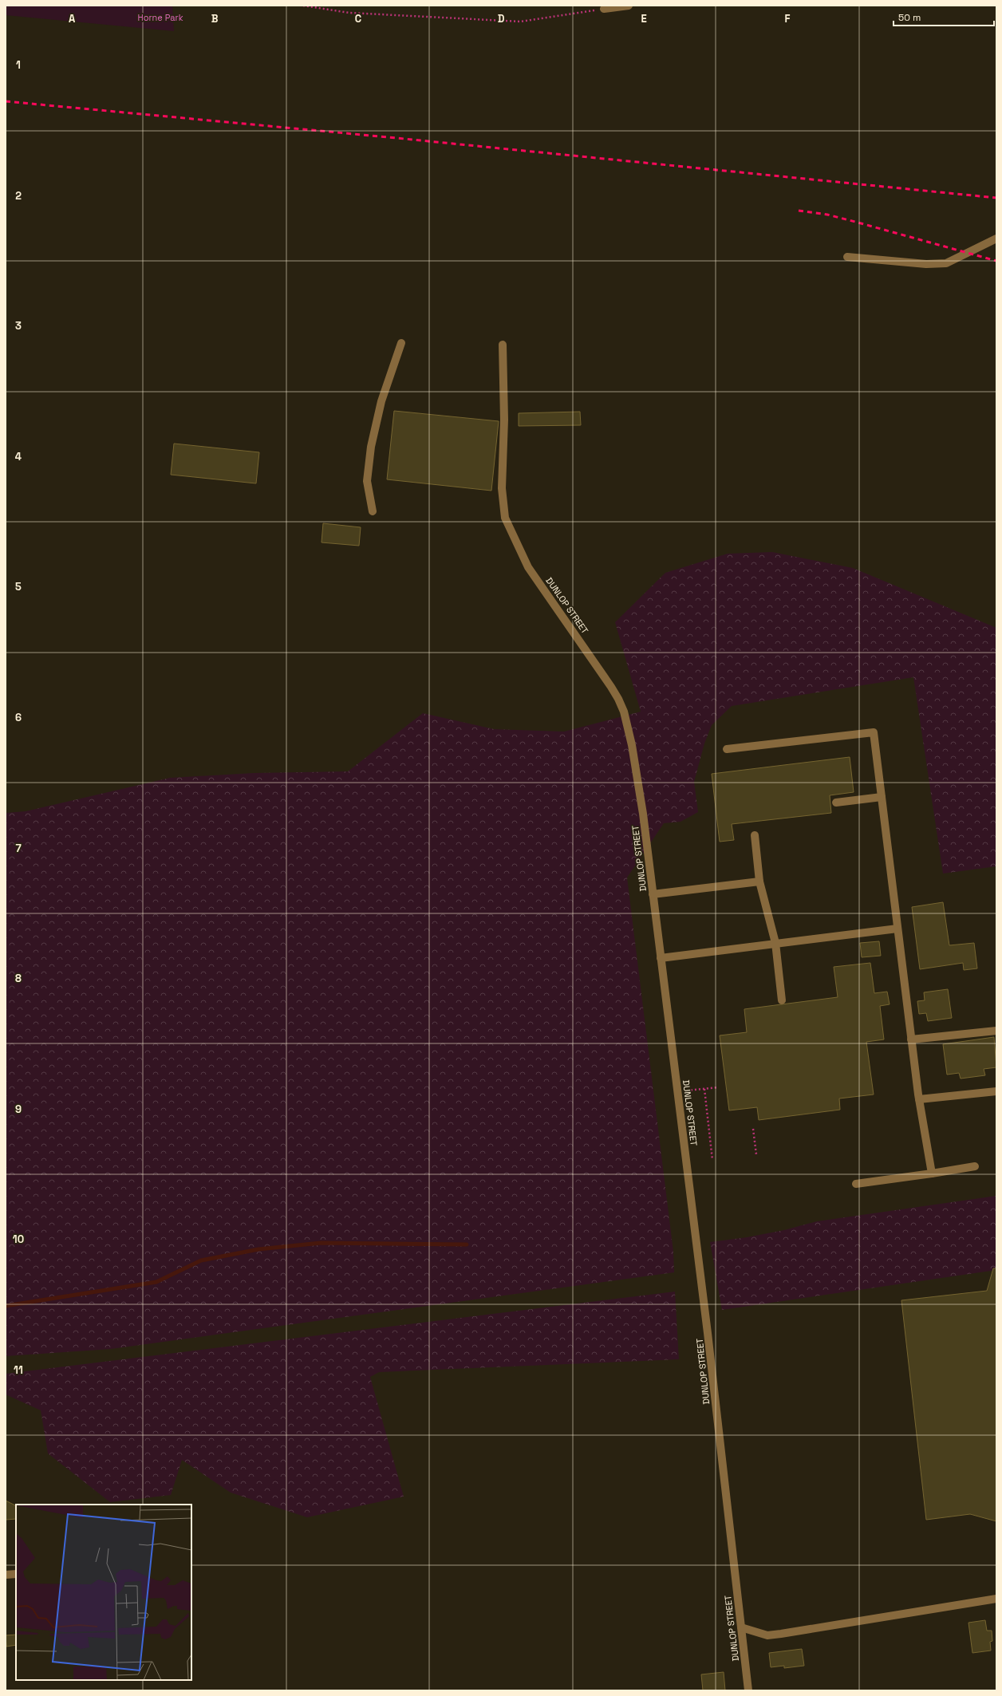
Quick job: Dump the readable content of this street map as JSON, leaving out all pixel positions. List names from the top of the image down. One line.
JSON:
{"streets":{"street":["DUNLOP STREET"]},"parks":["Horne Park"],"scale_bar":"50 m","grid":{"columns":["A","B","C","D","E","F"],"rows":["1","2","3","4","5","6","7","8","9","10","11"]}}
